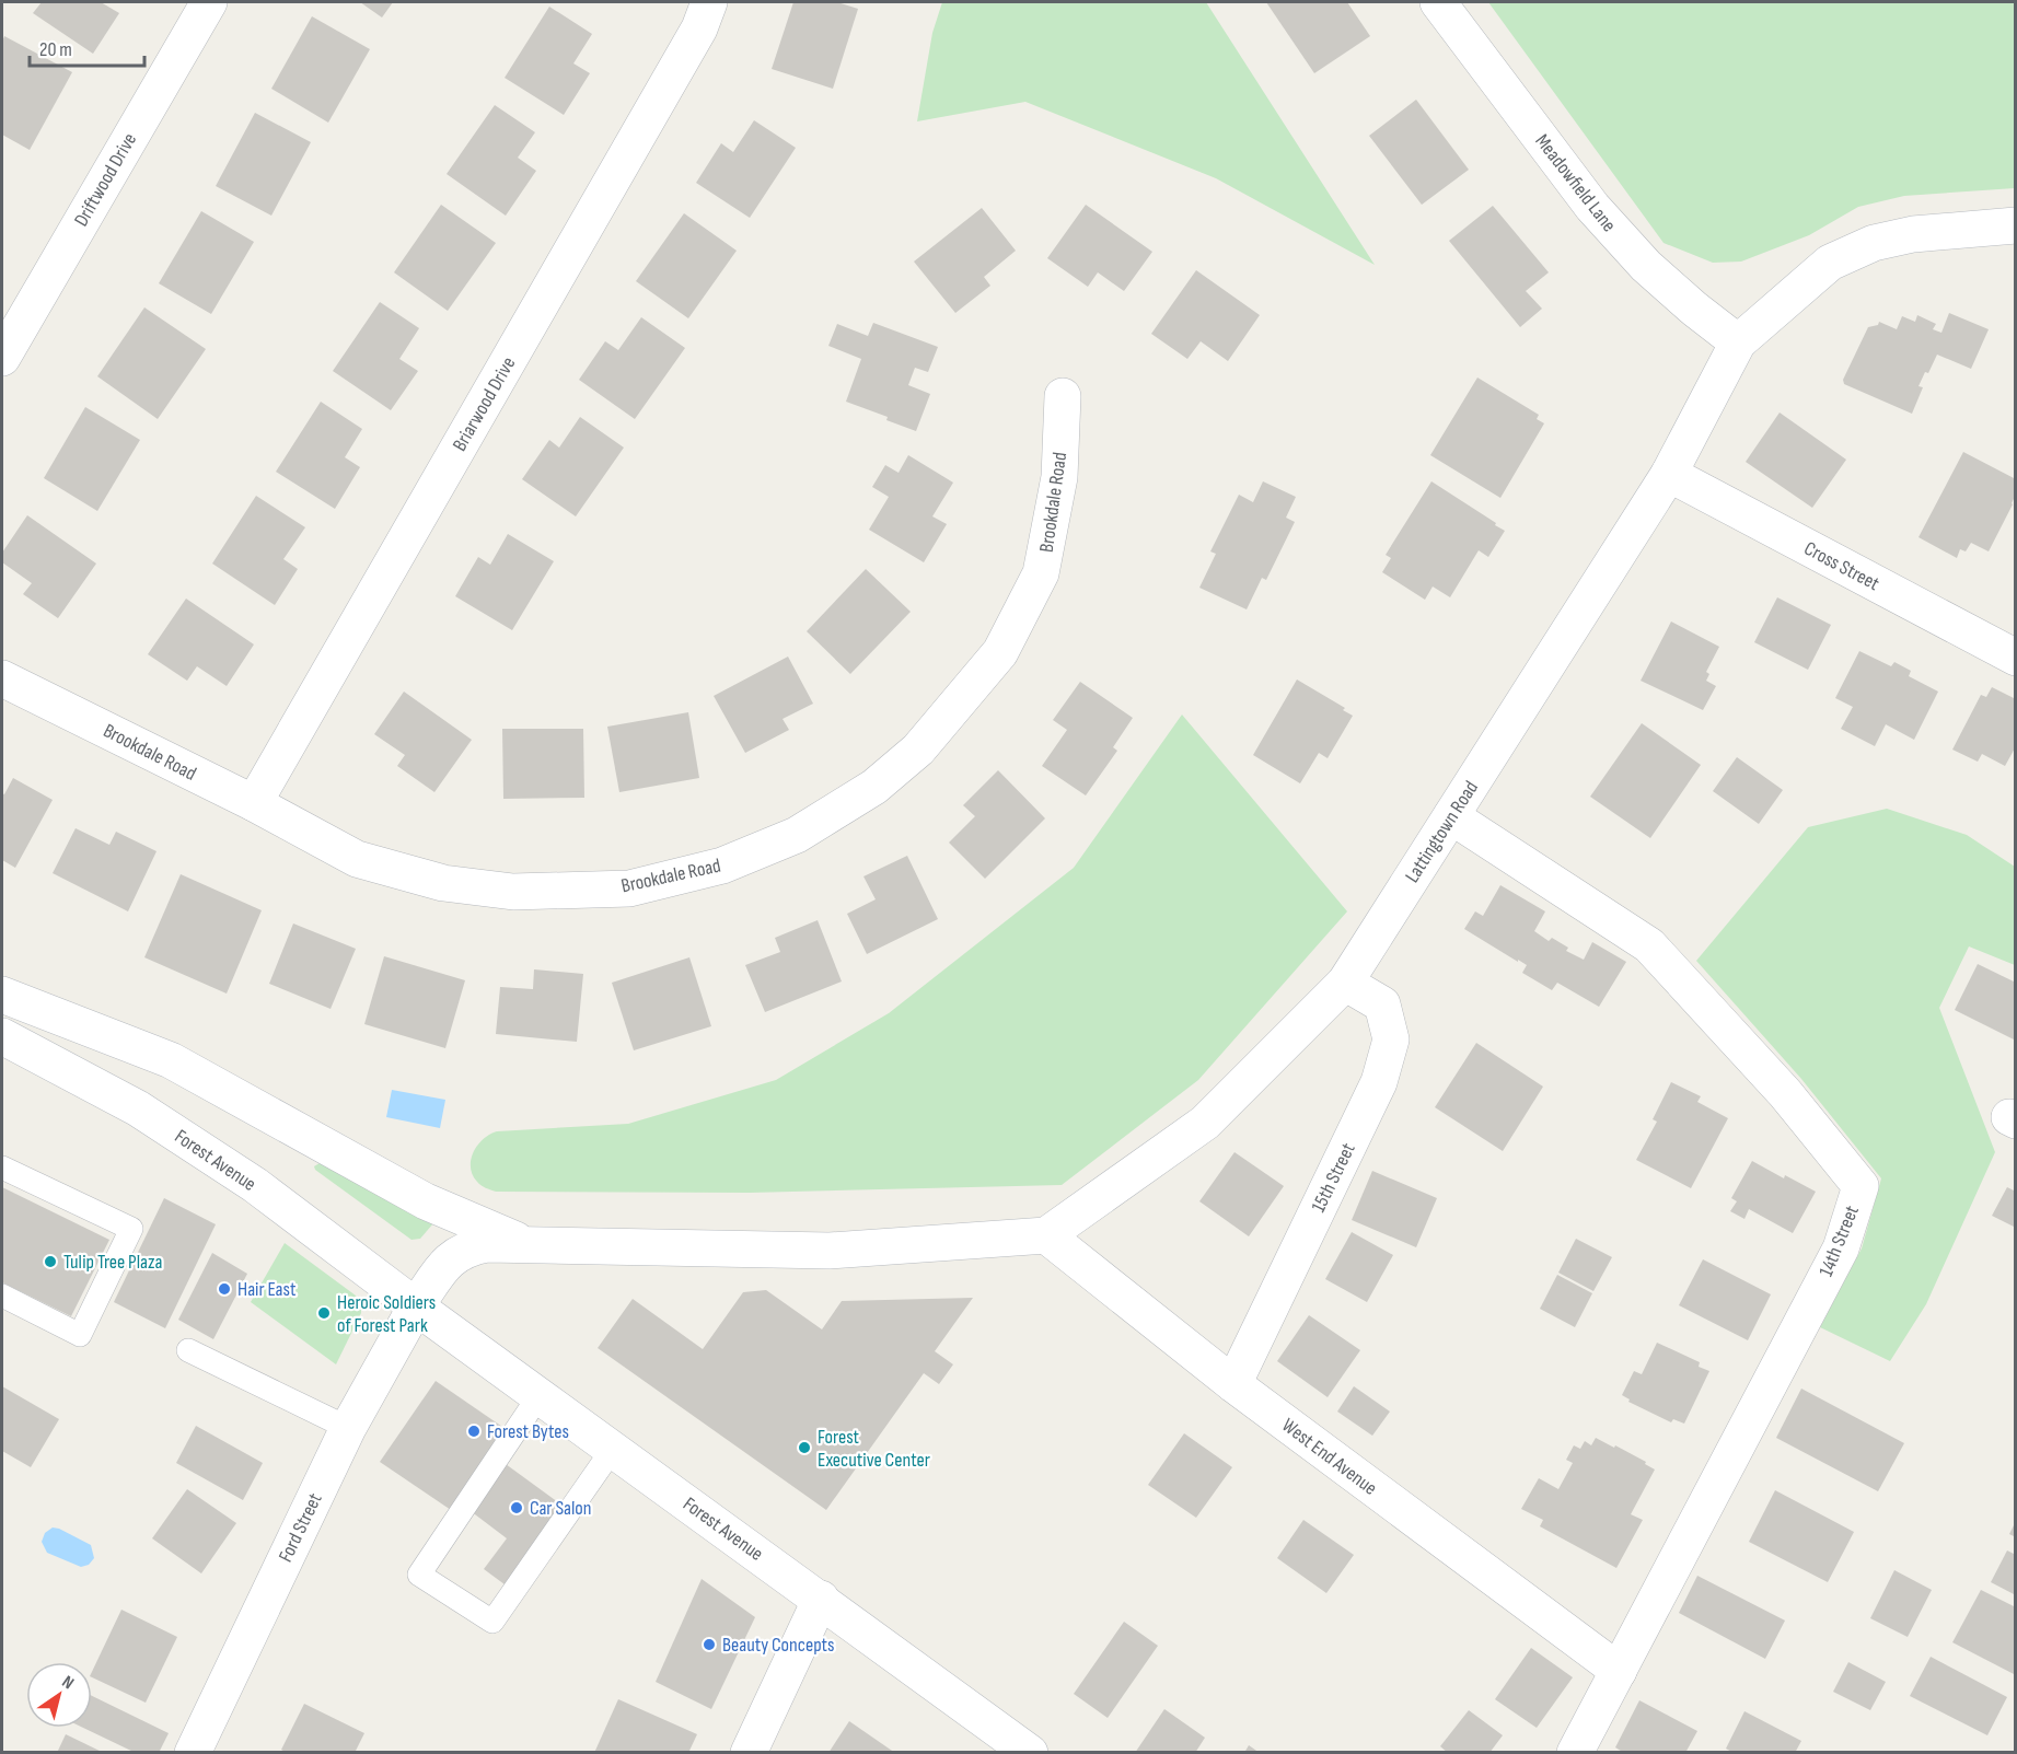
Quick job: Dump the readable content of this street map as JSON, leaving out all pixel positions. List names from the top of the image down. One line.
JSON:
{"streets":{"street":["Driftwood Drive","Meadowfield Lane","Briarwood Drive","Brookdale Road","Cross Street","Lattingtown Road","Forest Avenue","15th Street","14th Street","West End Avenue","Ford Street"]},"crossings":[["Meadowfield Lane","Lattingtown Road"],["Briarwood Drive","Brookdale Road"],["Cross Street","Lattingtown Road"],["Lattingtown Road","15th Street"],["Lattingtown Road","14th Street"],["Lattingtown Road","West End Avenue"],["Forest Avenue","Ford Street"],["15th Street","West End Avenue"],["14th Street","West End Avenue"]],"places":["Tulip Tree Plaza","Hair East","Heroic Soldiers of Forest Park","Forest Bytes","Forest Executive Center","Car Salon","Beauty Concepts"],"scale_bar":"20 m","north":"top right"}
